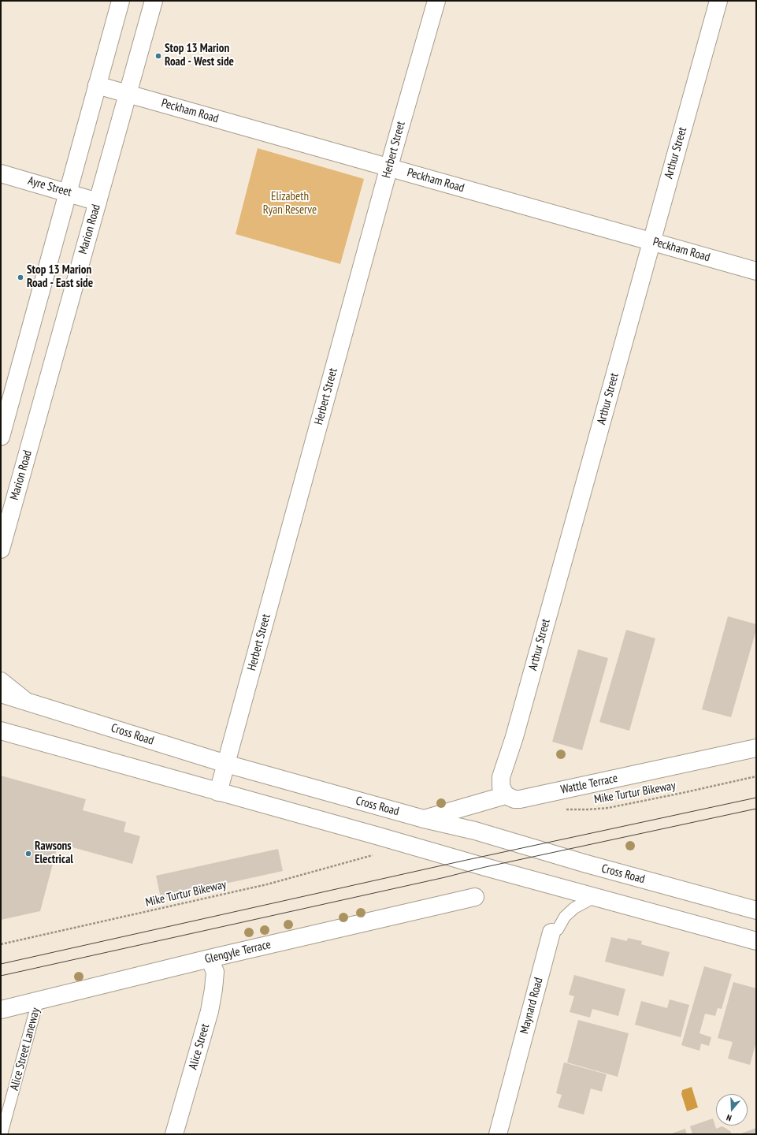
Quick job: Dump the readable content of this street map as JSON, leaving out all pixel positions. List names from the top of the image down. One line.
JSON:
{"streets":{"main road":["Peckham Road","Herbert Street","Arthur Street","Ayre Street","Marion Road","Cross Road","Wattle Terrace","Glengyle Terrace","Maynard Road","Alice Street"],"lane":["Alice Street Laneway"],"path":["Mike Turtur Bikeway"]},"crossings":[["Peckham Road","Herbert Street"],["Peckham Road","Arthur Street"],["Peckham Road","Marion Road"],["Herbert Street","Cross Road"],["Arthur Street","Wattle Terrace"],["Ayre Street","Marion Road"],["Glengyle Terrace","Alice Street"],["Glengyle Terrace","Alice Street Laneway"]],"parks":["Elizabeth Ryan Reserve"],"places":["Stop 13 Marion Road - West side","Stop 13 Marion Road - East side","Rawsons Electrical"],"north":"bottom"}
